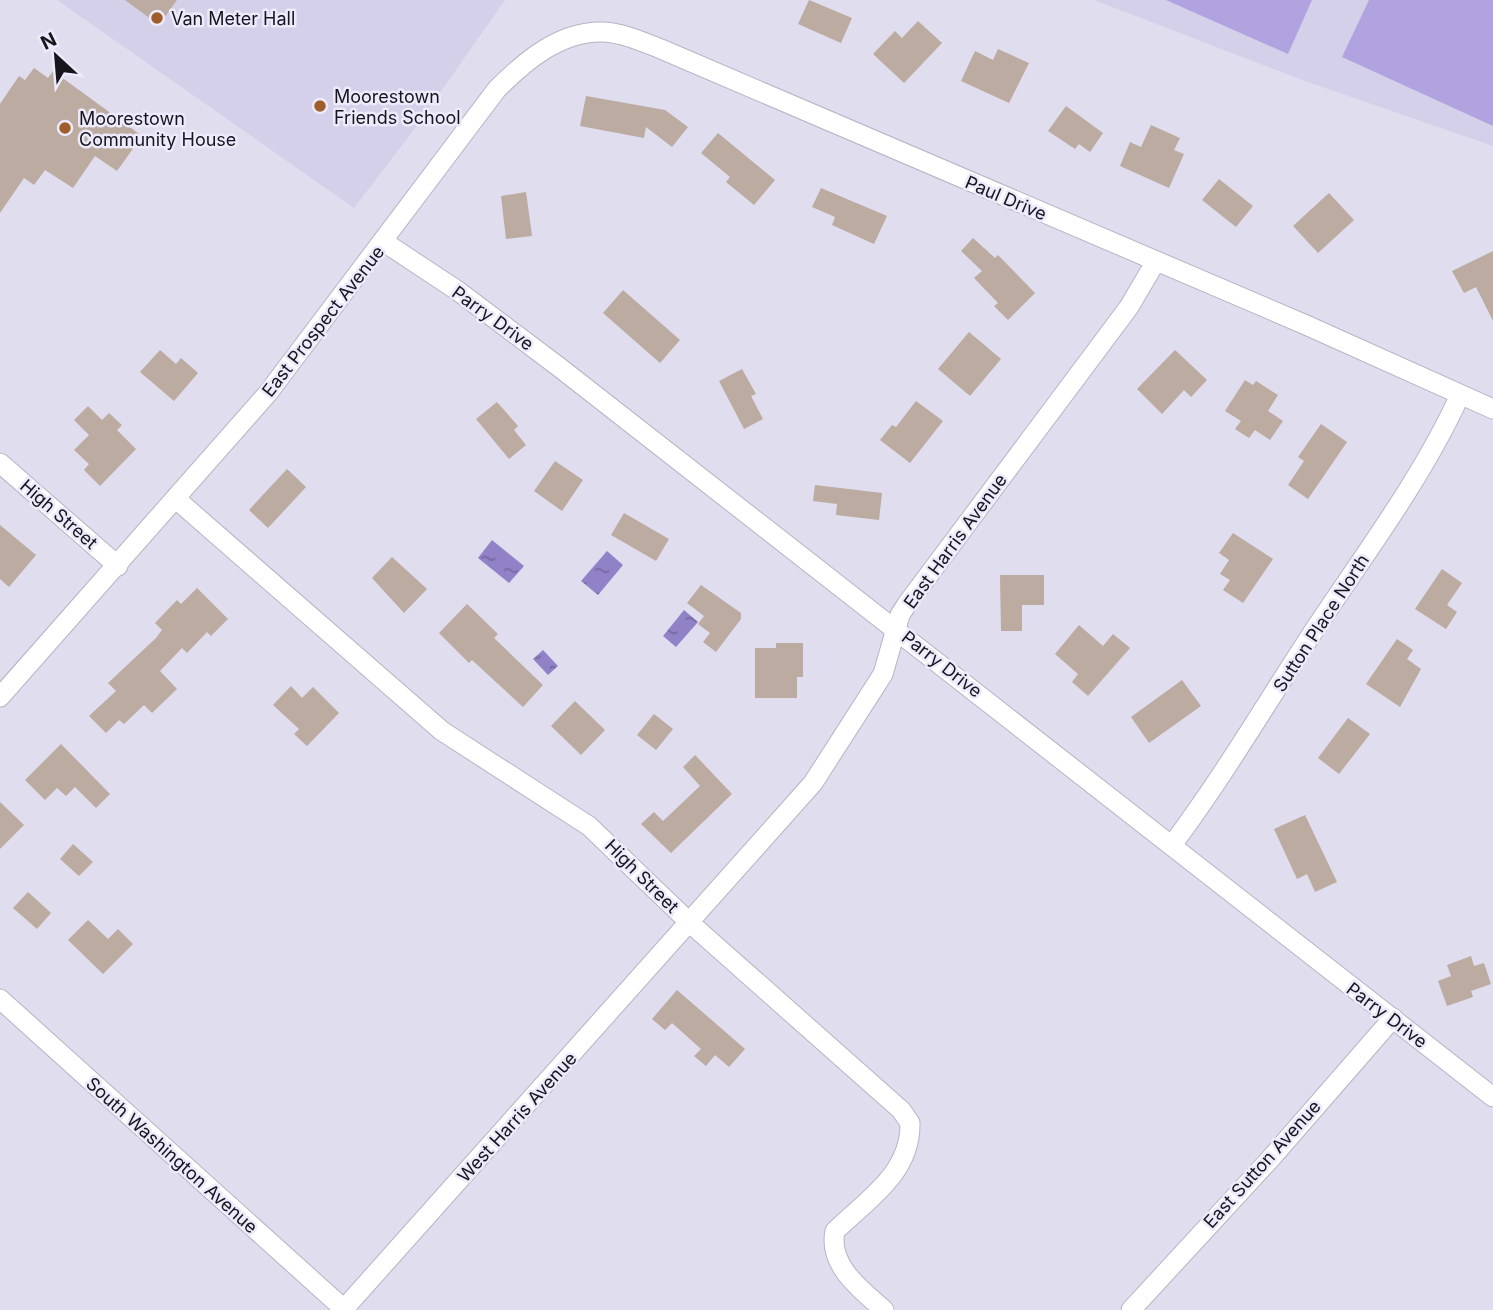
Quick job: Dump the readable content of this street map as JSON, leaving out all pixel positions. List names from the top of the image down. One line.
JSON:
{"streets":{"street":["Paul Drive","Parry Drive","East Prospect Avenue","High Street","East Harris Avenue","Sutton Place North","West Harris Avenue","South Washington Avenue","East Sutton Avenue"]},"crossings":[["Paul Drive","East Prospect Avenue"],["Paul Drive","East Harris Avenue"],["Paul Drive","Sutton Place North"],["Parry Drive","East Prospect Avenue"],["Parry Drive","East Harris Avenue"],["Parry Drive","Sutton Place North"],["Parry Drive","East Sutton Avenue"],["East Prospect Avenue","High Street"],["High Street","East Harris Avenue"],["High Street","West Harris Avenue"],["East Harris Avenue","West Harris Avenue"],["West Harris Avenue","South Washington Avenue"]],"places":["Van Meter Hall","Moorestown Friends School","Moorestown Community House"],"north":"top left"}
